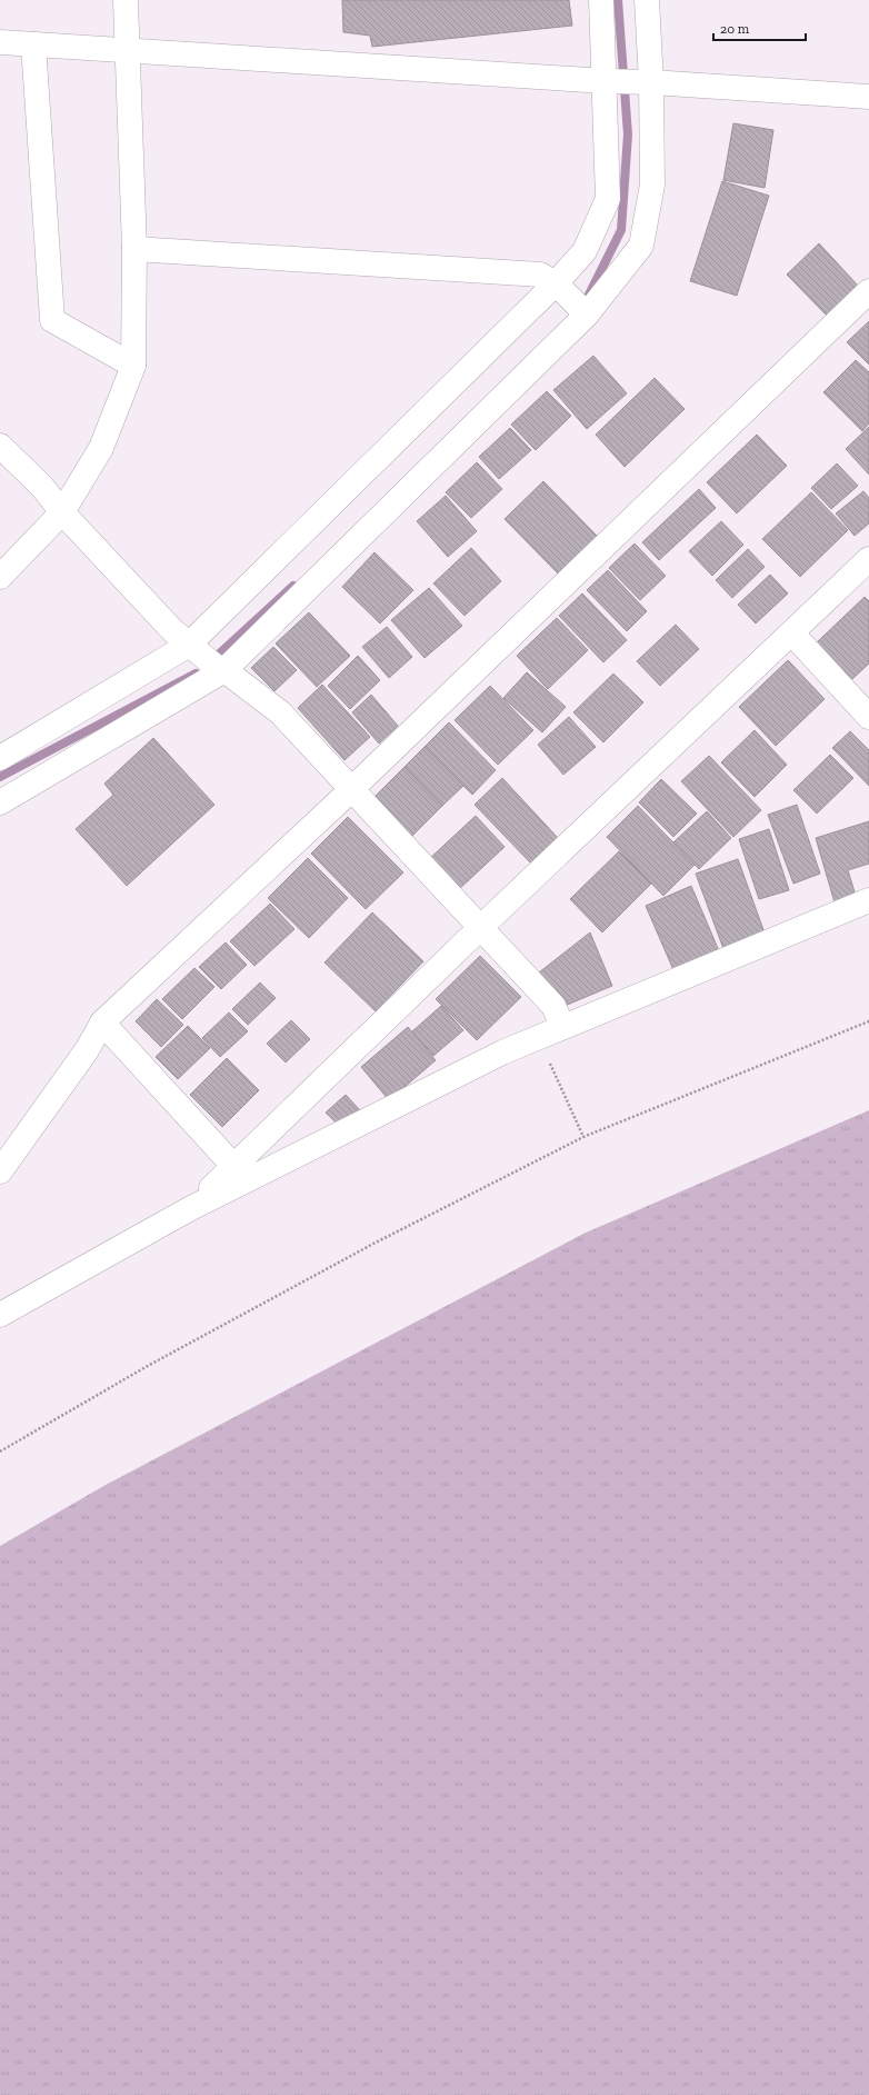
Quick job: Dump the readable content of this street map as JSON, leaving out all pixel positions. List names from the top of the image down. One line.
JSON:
{"scale_bar":"20 m"}
